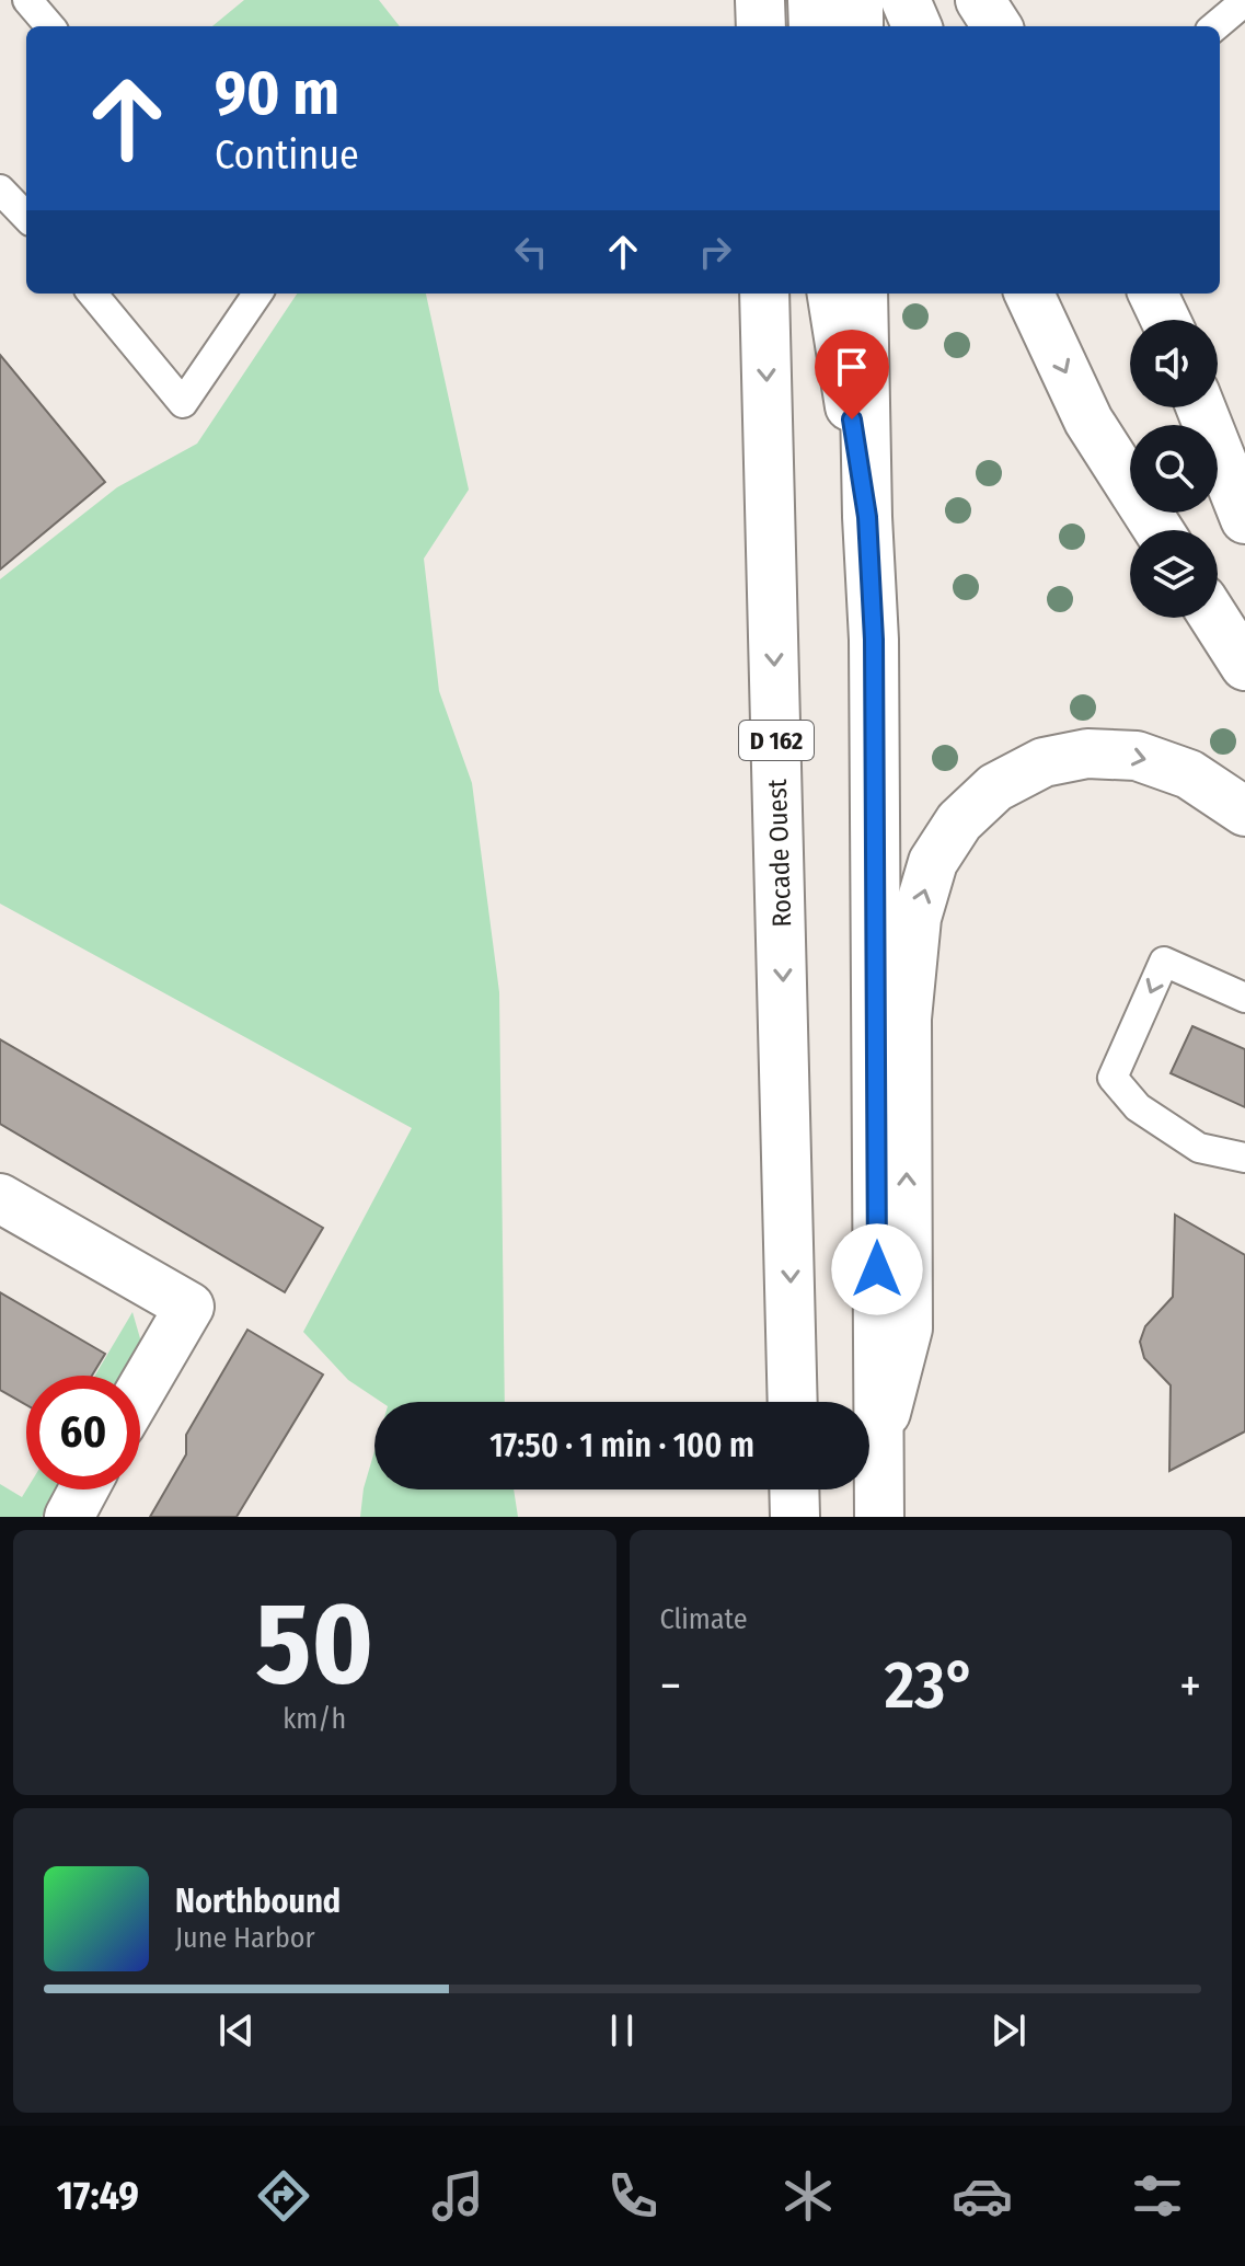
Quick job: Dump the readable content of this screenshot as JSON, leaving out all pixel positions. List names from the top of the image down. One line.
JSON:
{"streets":{"main road":["D 162","Rocade Ouest"]},"page":{"turn":["90 m","Continue"],"limit":"60","trip":"17:50 · 1 min · 100 m","tile":[["50","km/h"],"Climate"],"heat":["−","23°","+"],"song":["Northbound","June Harbor"],"tabs":"17:49"}}
